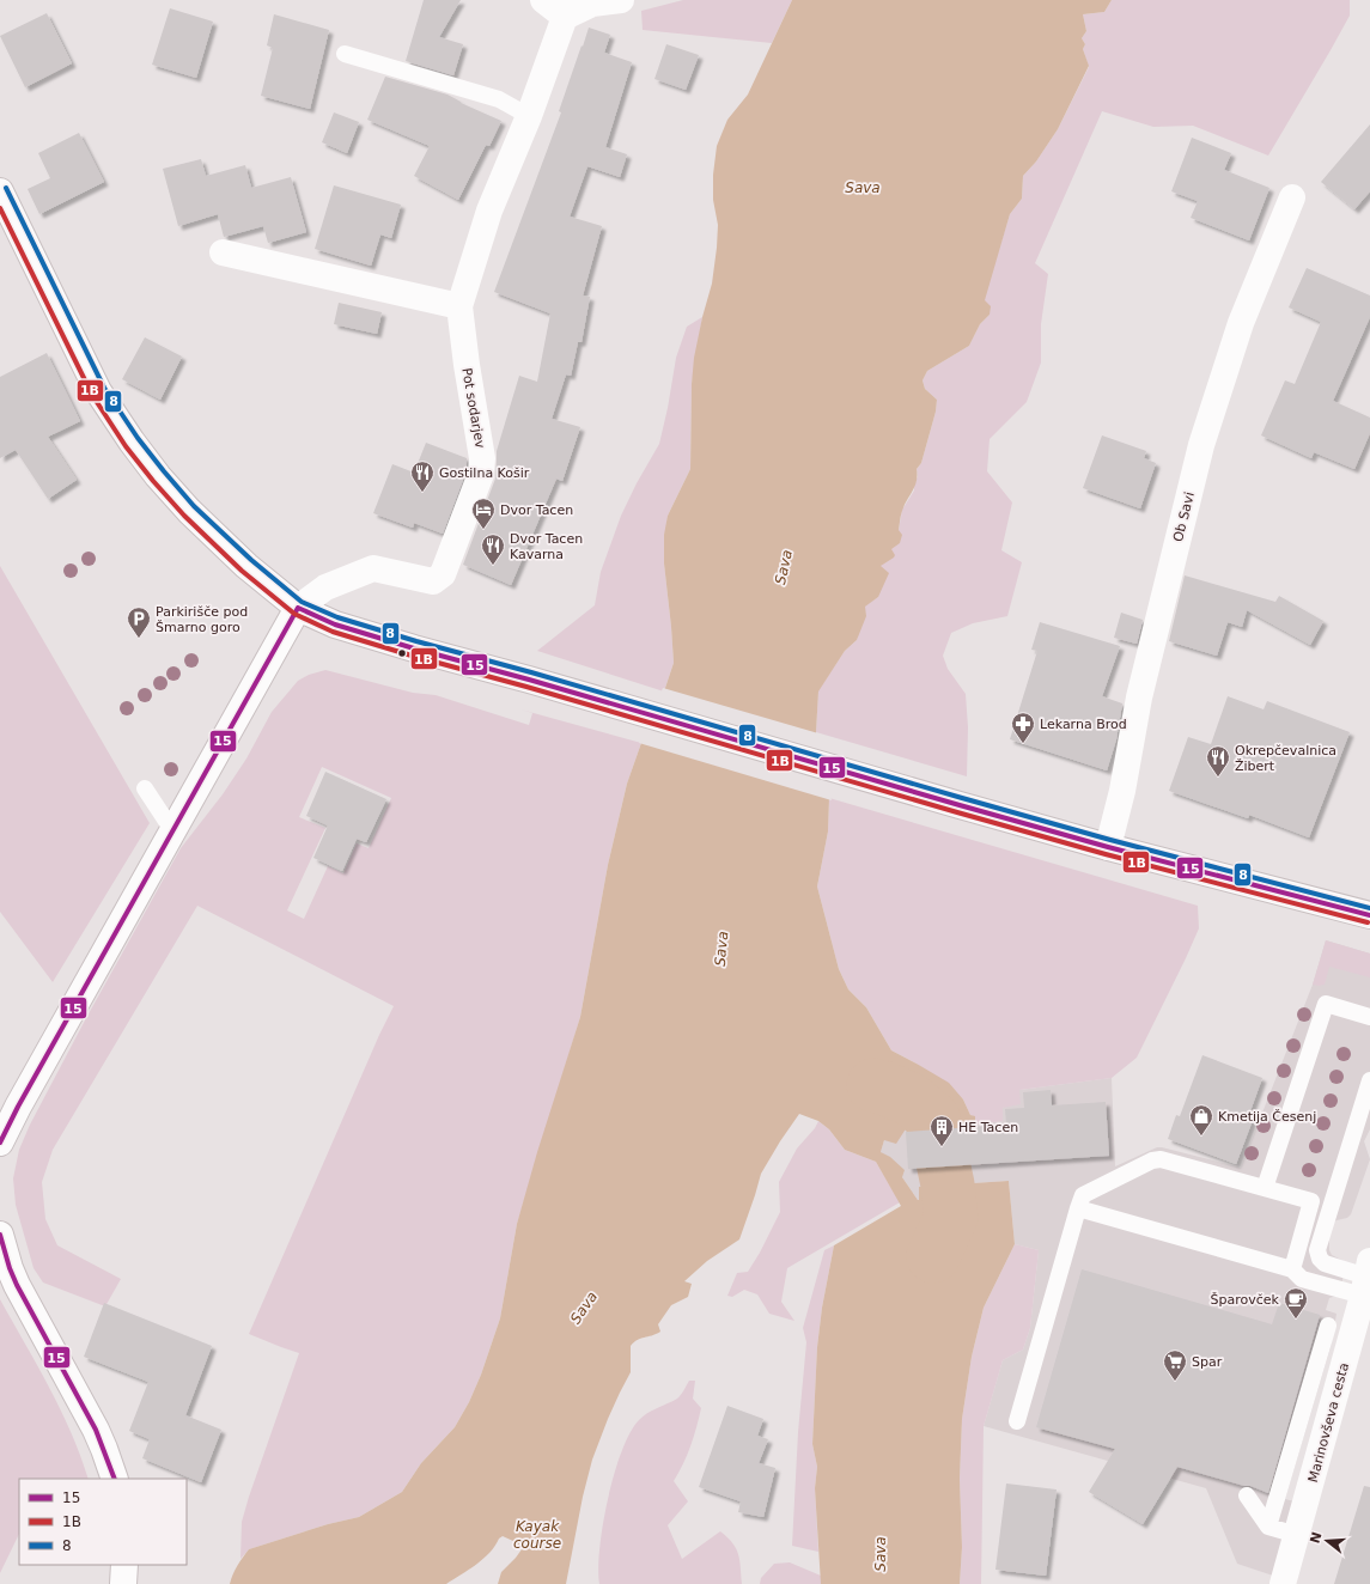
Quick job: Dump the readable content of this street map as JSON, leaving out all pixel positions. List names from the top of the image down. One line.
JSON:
{"streets":{"street":["Pot sodarjev","Ob Savi","Marinovševa cesta"]},"water":["Sava","Kayak course"],"places":{"restaurant":["Gostilna Košir","Dvor Tacen Kavarna","Okrepčevalnica Žibert"],"hotel":["Dvor Tacen"],"parking":["Parkirišče pod Šmarno goro"],"pharmacy":["Lekarna Brod"],"shop":["Kmetija Česenj"],"building":["HE Tacen"],"cafe":["Šparovček"],"supermarket":["Spar"]},"lines":["transit line 8","transit line 1B","transit line 15"],"legend":["15","1B","8"],"north":"left"}
